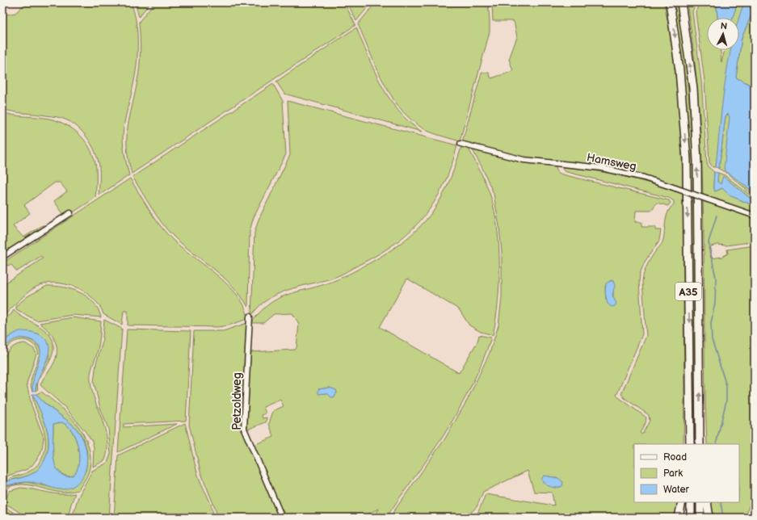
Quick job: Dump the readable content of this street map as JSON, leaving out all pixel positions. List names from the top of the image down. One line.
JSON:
{"streets":{"highway":["A35"],"street":["Hamsweg","Petzoldweg"]},"legend":["Road","Park","Water"],"north":"top"}
